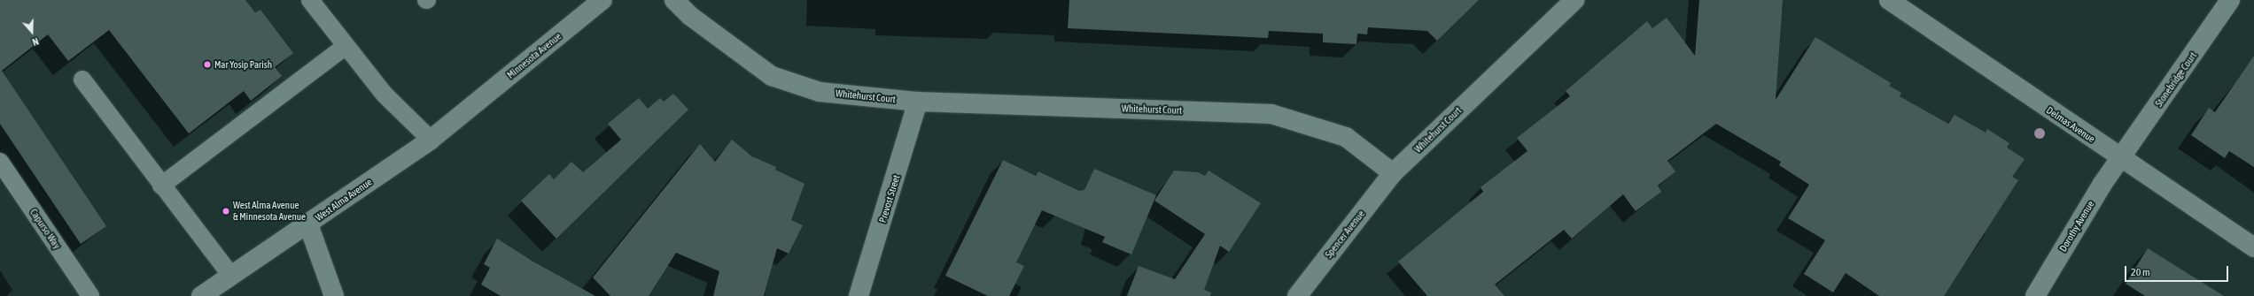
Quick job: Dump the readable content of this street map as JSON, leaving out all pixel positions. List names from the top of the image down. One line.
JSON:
{"streets":{"street":["Minnesota Avenue","Stonebridge Court","Whitehurst Court","Delmas Avenue","Prevost Street","West Alma Avenue","Dorothy Avenue","Spencer Avenue"],"lane":["Capurso Way"]},"crossings":[["Minnesota Avenue","West Alma Avenue"],["Stonebridge Court","Delmas Avenue"],["Stonebridge Court","Dorothy Avenue"],["Whitehurst Court","Prevost Street"],["Whitehurst Court","Spencer Avenue"],["Delmas Avenue","Dorothy Avenue"]],"places":["Mar Yosip Parish","West Alma Avenue & Minnesota Avenue"],"scale_bar":"20 m","north":"bottom"}
